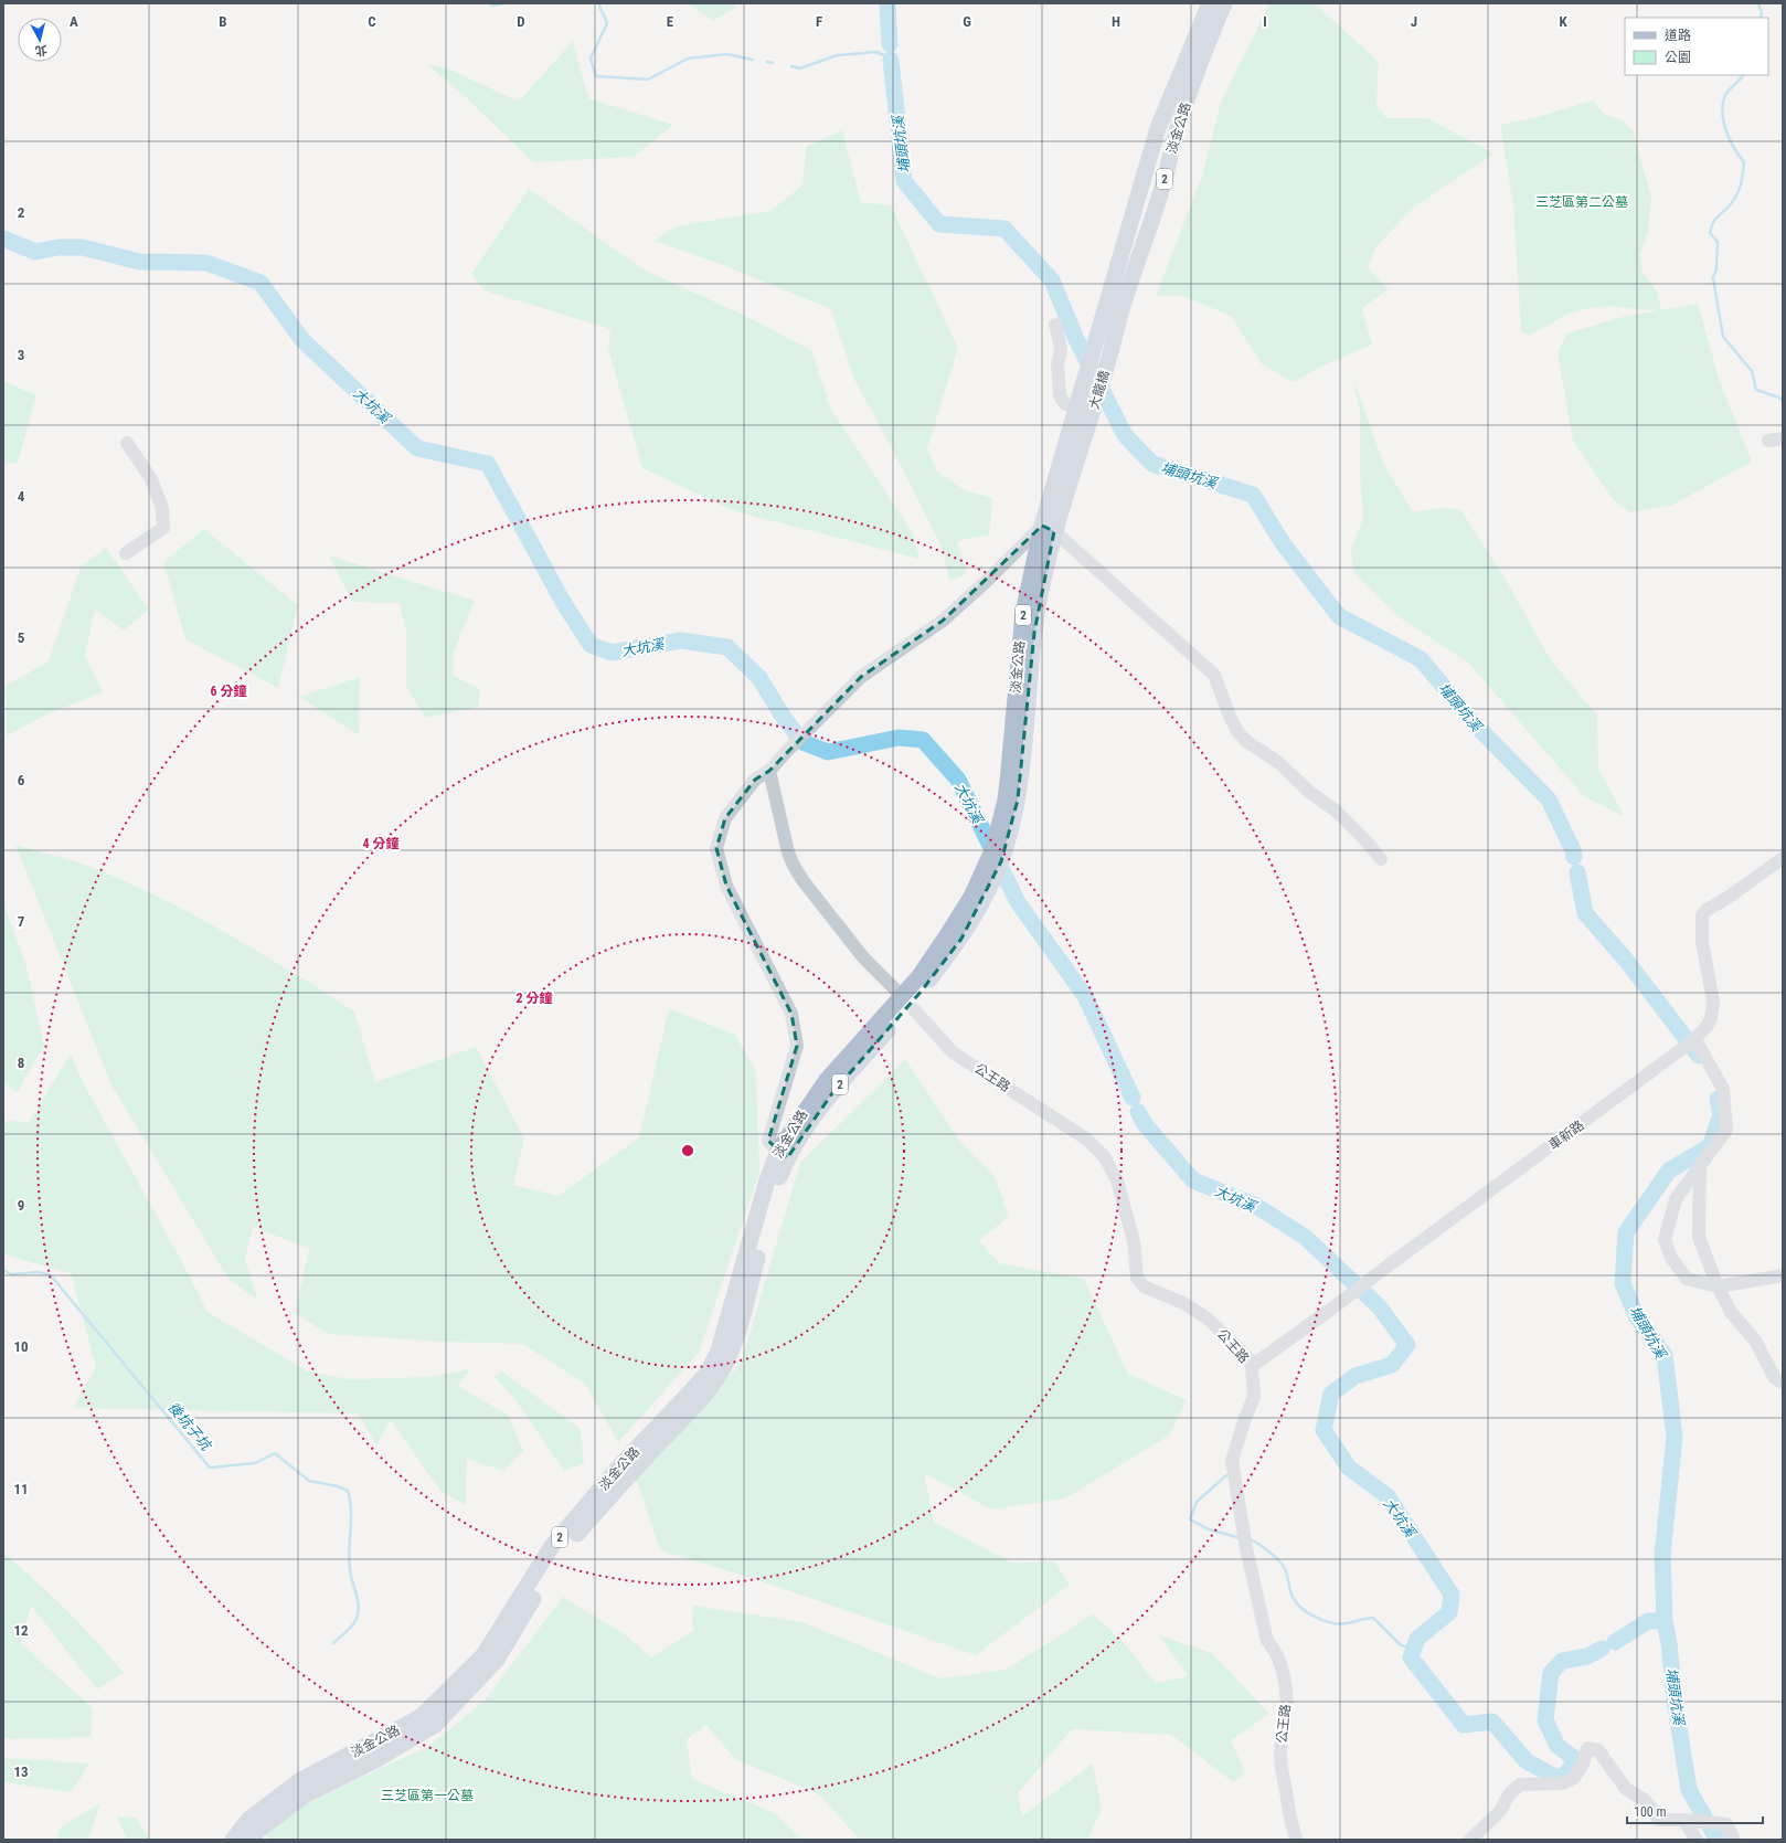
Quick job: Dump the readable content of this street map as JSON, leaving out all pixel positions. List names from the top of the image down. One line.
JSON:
{"streets":{"main road":["淡金公路","2","大龍橋"],"street":["公王路","車新路"]},"crossings":[["淡金公路","大龍橋"],["淡金公路","公王路"],["公王路","車新路"]],"water":["埔頭坑溪","大坑溪","後坑子坑"],"parks":["三芝區第二公墓","三芝區第一公墓"],"legend":["道路","公園"],"scale_bar":"100 m","north":"bottom","grid":{"columns":["A","B","C","D","E","F","G","H","I","J","K"],"rows":["2","3","4","5","6","7","8","9","10","11","12","13"]},"rings":["6 分鐘","4 分鐘","2 分鐘"]}
